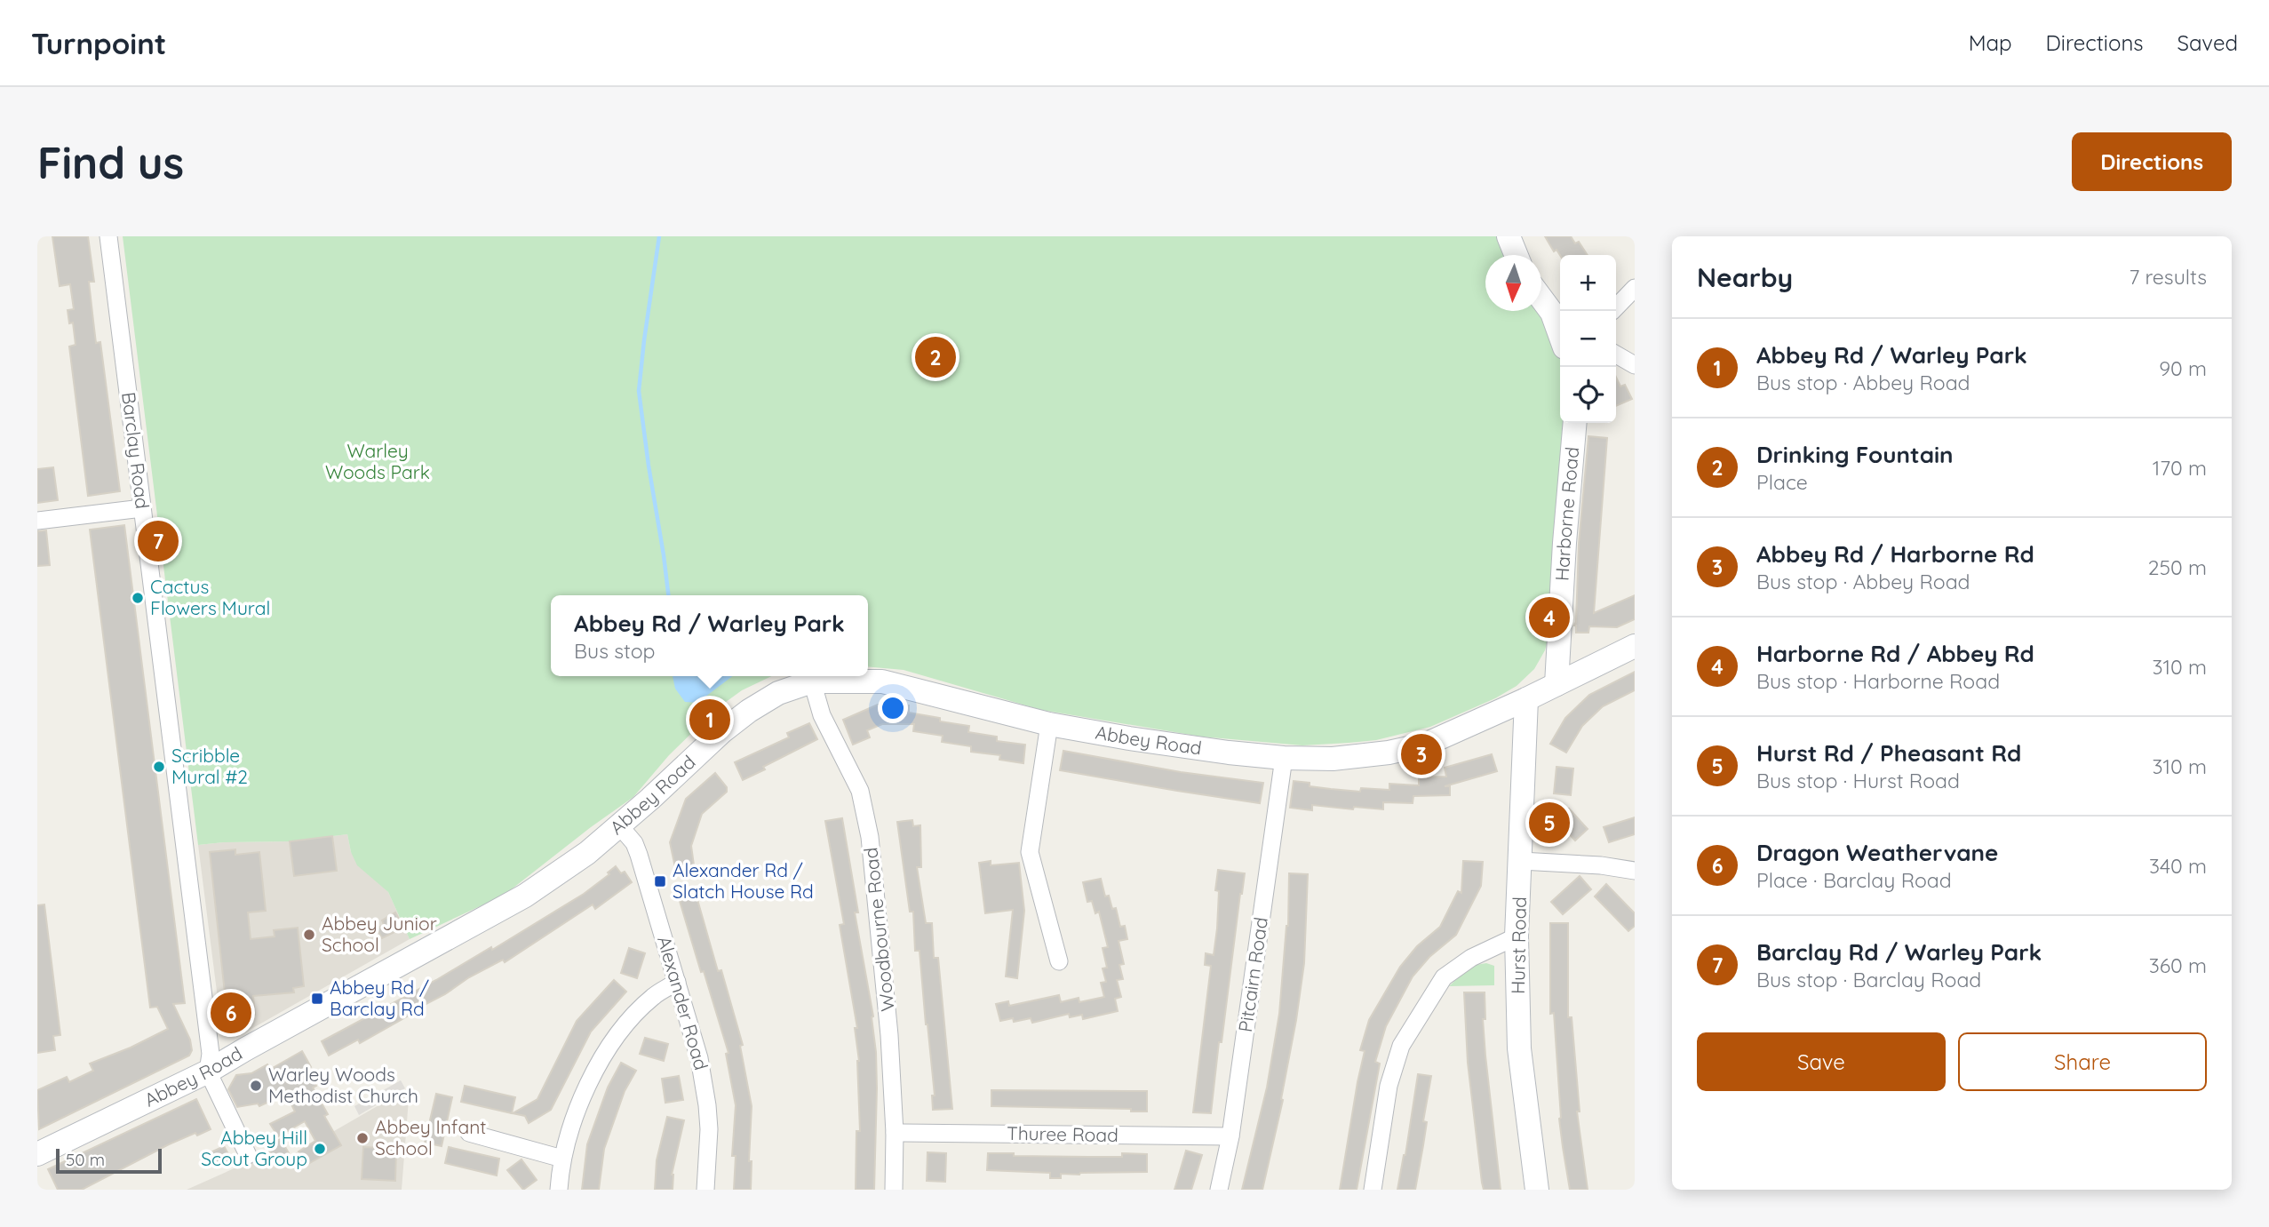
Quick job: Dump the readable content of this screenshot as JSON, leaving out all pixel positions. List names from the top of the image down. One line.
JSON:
{"streets":{"street":["Barclay Road","Harborne Road","Abbey Road","Woodbourne Road","Hurst Road","Pitcairn Road","Alexander Road","Thuree Road"]},"crossings":[["Barclay Road","Abbey Road"],["Harborne Road","Abbey Road"],["Abbey Road","Woodbourne Road"],["Abbey Road","Hurst Road"],["Abbey Road","Pitcairn Road"],["Abbey Road","Alexander Road"],["Woodbourne Road","Thuree Road"],["Pitcairn Road","Thuree Road"]],"parks":["Warley Woods Park"],"places":{"other":["Cactus Flowers Mural","Scribble Mural #2","Abbey Junior School","Warley Woods Methodist Church","Abbey Infant School","Abbey Hill Scout Group"],"transit":["Alexander Rd / Slatch House Rd","Abbey Rd / Barclay Rd"]},"scale_bar":"50 m","north":"bottom","page":{"header":"Turnpoint","nav":["Map","Directions","Saved"],"buttons":["Directions",["Save","Share"]],"title":"Find us","heading":["Nearby","7 results"],"map_buttons":["+","−"],"list":[{"mark":"1","name":"Abbey Rd / Warley Park","note":"Bus stop · Abbey Road","value":"90 m"},{"mark":"2","name":"Drinking Fountain","note":"Place","value":"170 m"},{"mark":"3","name":"Abbey Rd / Harborne Rd","note":"Bus stop · Abbey Road","value":"250 m"},{"mark":"4","name":"Harborne Rd / Abbey Rd","note":"Bus stop · Harborne Road","value":"310 m"},{"mark":"5","name":"Hurst Rd / Pheasant Rd","note":"Bus stop · Hurst Road","value":"310 m"},{"mark":"6","name":"Dragon Weathervane","note":"Place · Barclay Road","value":"340 m"},{"mark":"7","name":"Barclay Rd / Warley Park","note":"Bus stop · Barclay Road","value":"360 m"}],"pins":["2","7","4","1","3","5","6"],"popup":["Abbey Rd / Warley Park","Bus stop"],"scale":"50 m"}}
